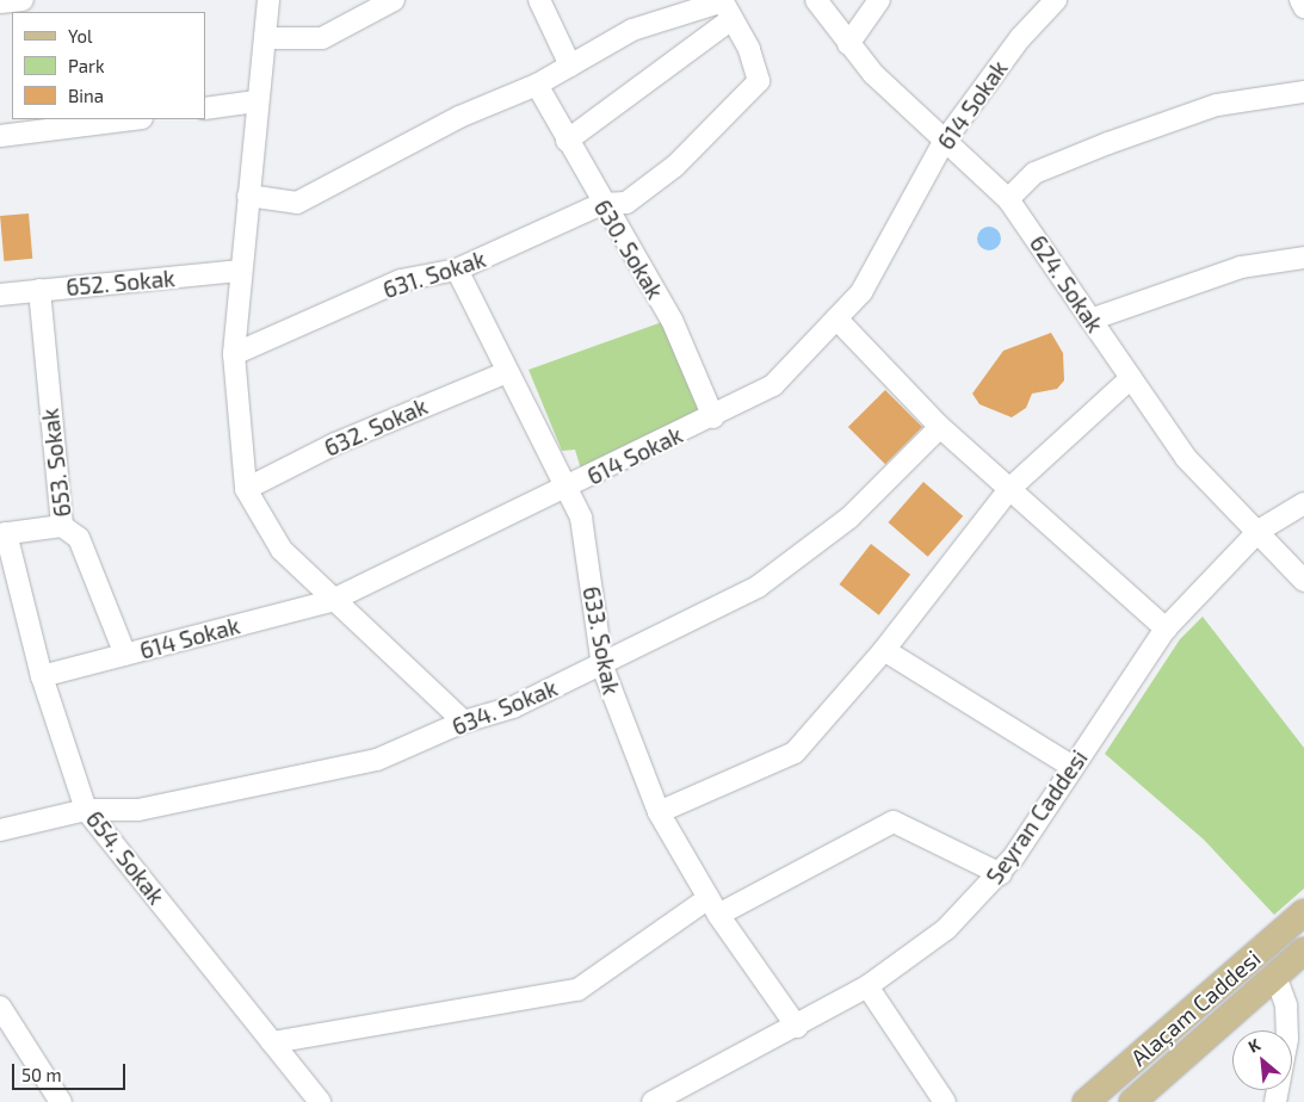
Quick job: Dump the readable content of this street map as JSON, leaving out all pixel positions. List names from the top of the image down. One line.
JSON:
{"streets":{"main road":["Alaçam Caddesi"],"street":["614 Sokak","630. Sokak","631. Sokak","652. Sokak","624. Sokak","632. Sokak","653. Sokak","633. Sokak","634. Sokak","Seyran Caddesi","654. Sokak"]},"crossings":[["614 Sokak","630. Sokak"],["614 Sokak","624. Sokak"],["614 Sokak","653. Sokak"],["614 Sokak","633. Sokak"],["614 Sokak","654. Sokak"],["630. Sokak","631. Sokak"],["631. Sokak","633. Sokak"],["652. Sokak","653. Sokak"],["624. Sokak","Seyran Caddesi"],["632. Sokak","633. Sokak"],["633. Sokak","634. Sokak"],["633. Sokak","Seyran Caddesi"],["634. Sokak","654. Sokak"]],"legend":["Yol","Park","Bina"],"scale_bar":"50 m","north":"top left"}
